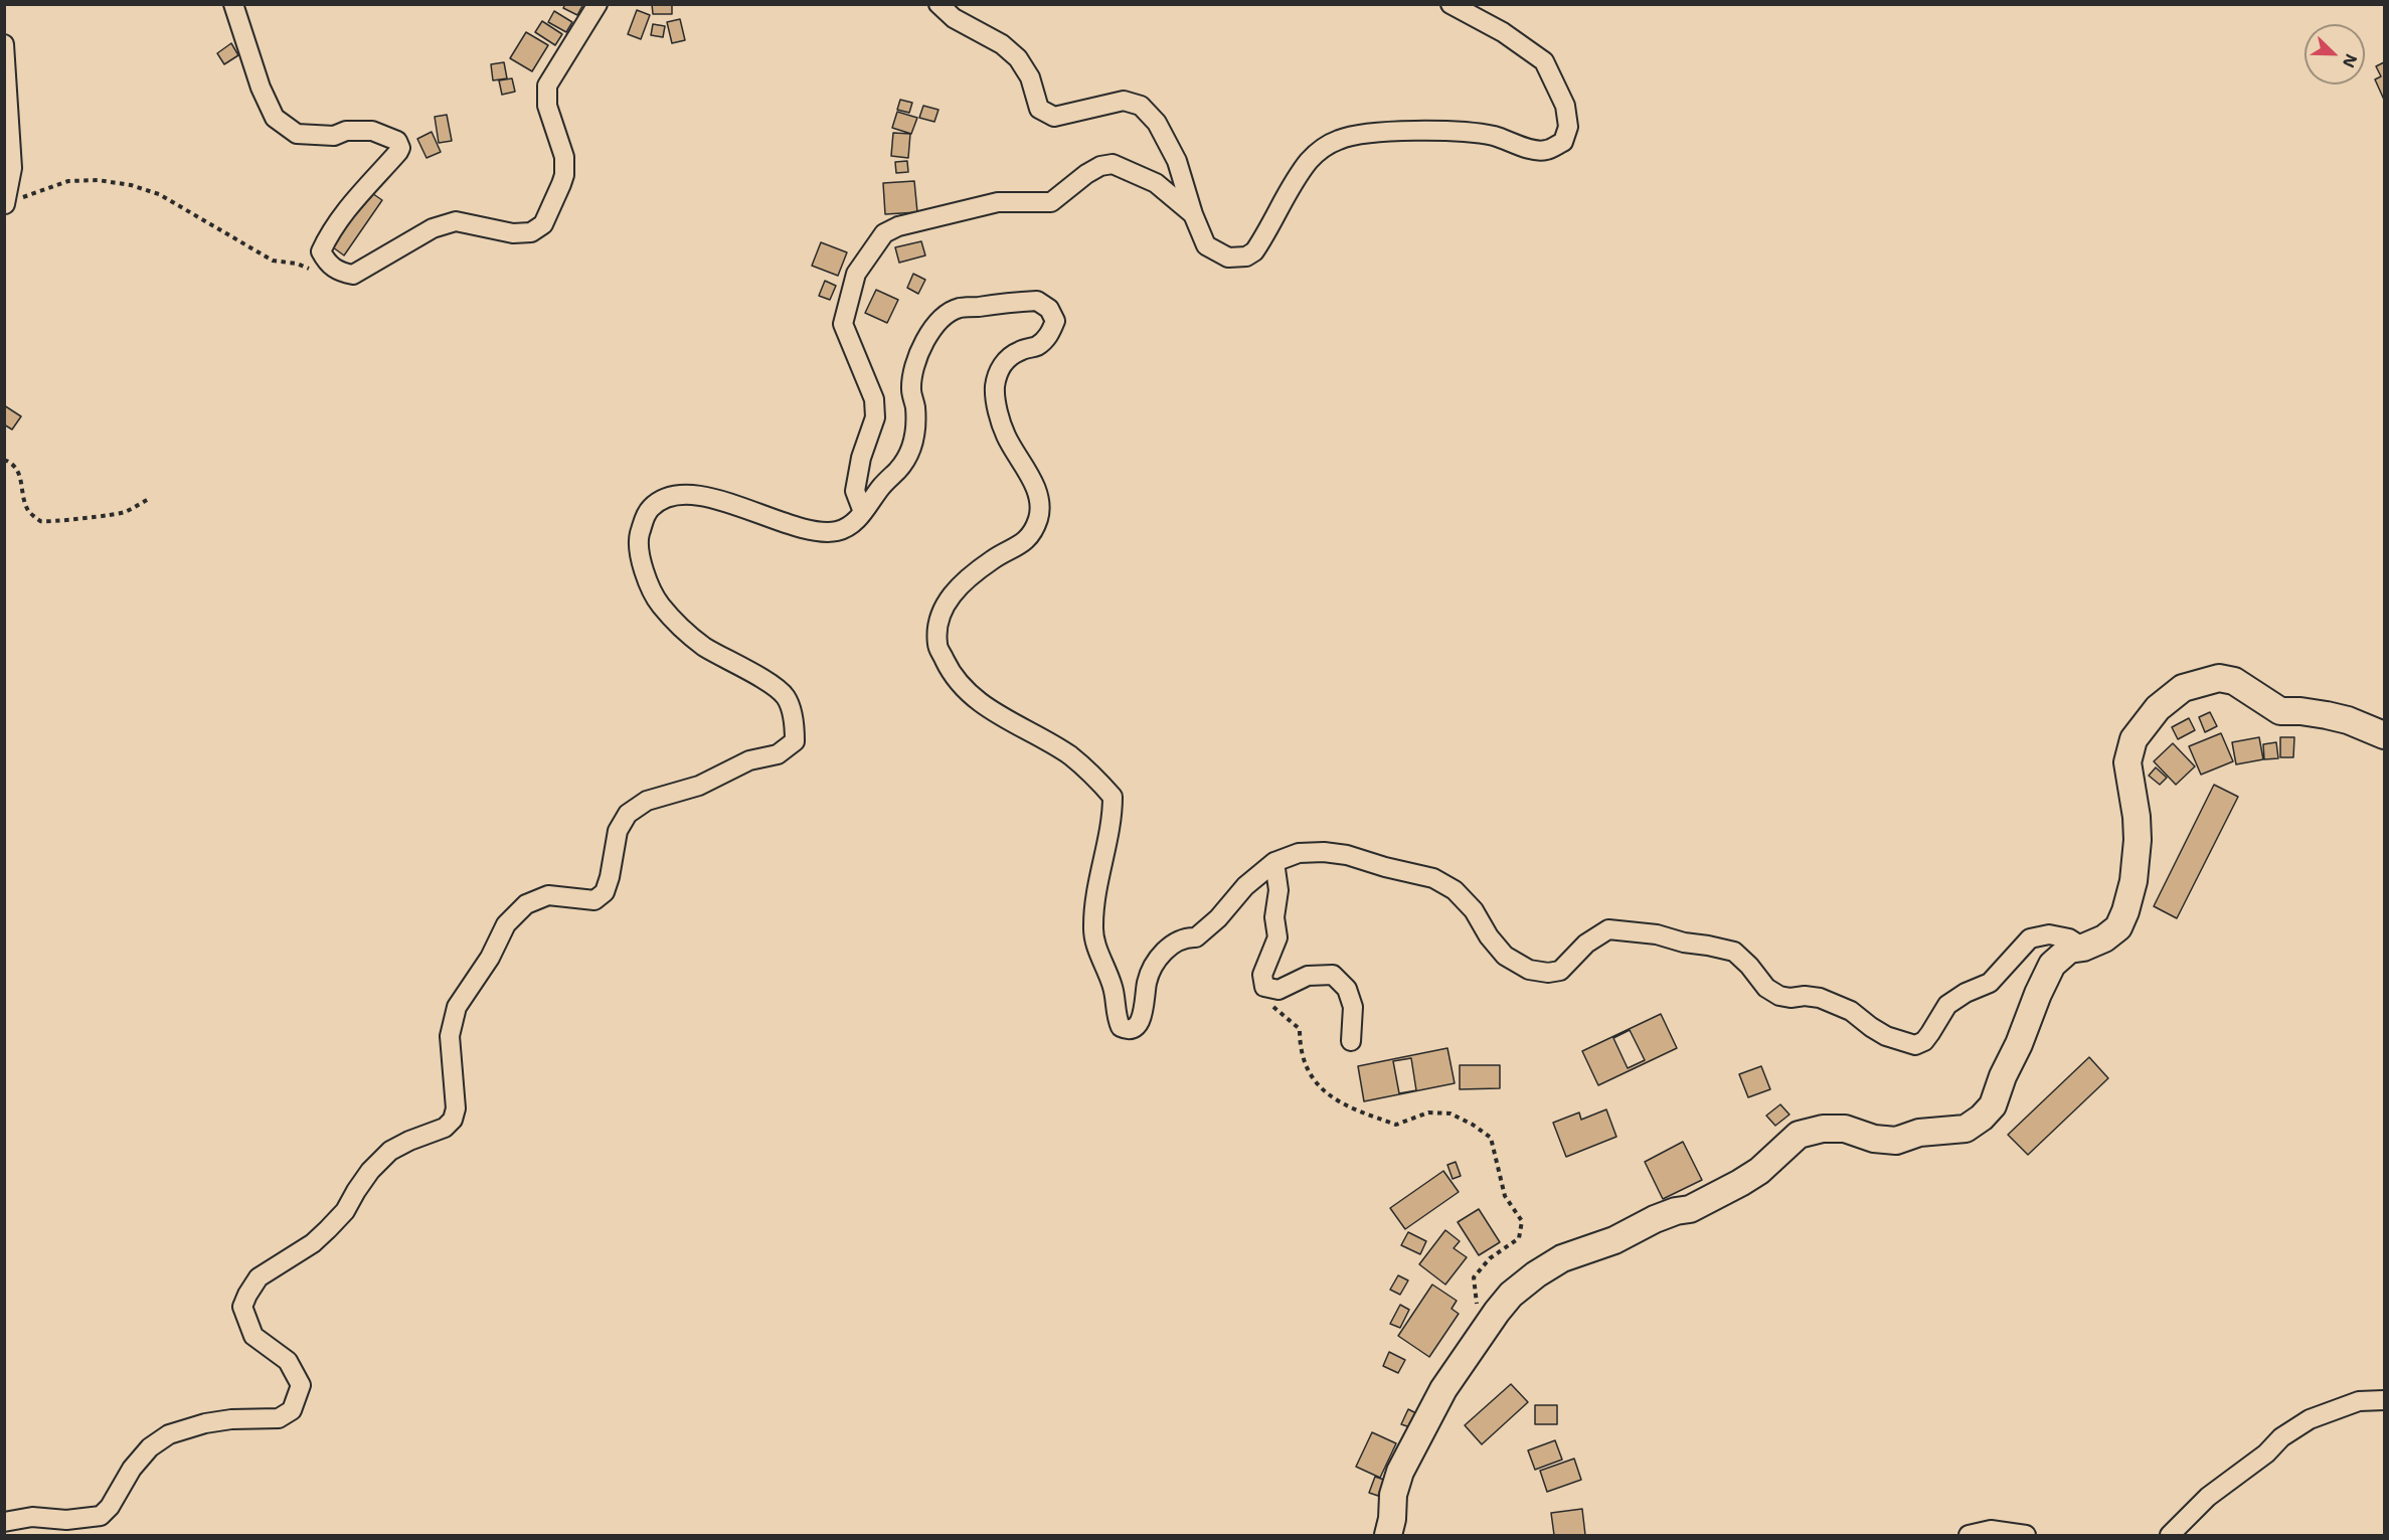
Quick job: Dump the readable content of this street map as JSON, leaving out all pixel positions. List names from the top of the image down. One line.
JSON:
{"north":"bottom right"}
